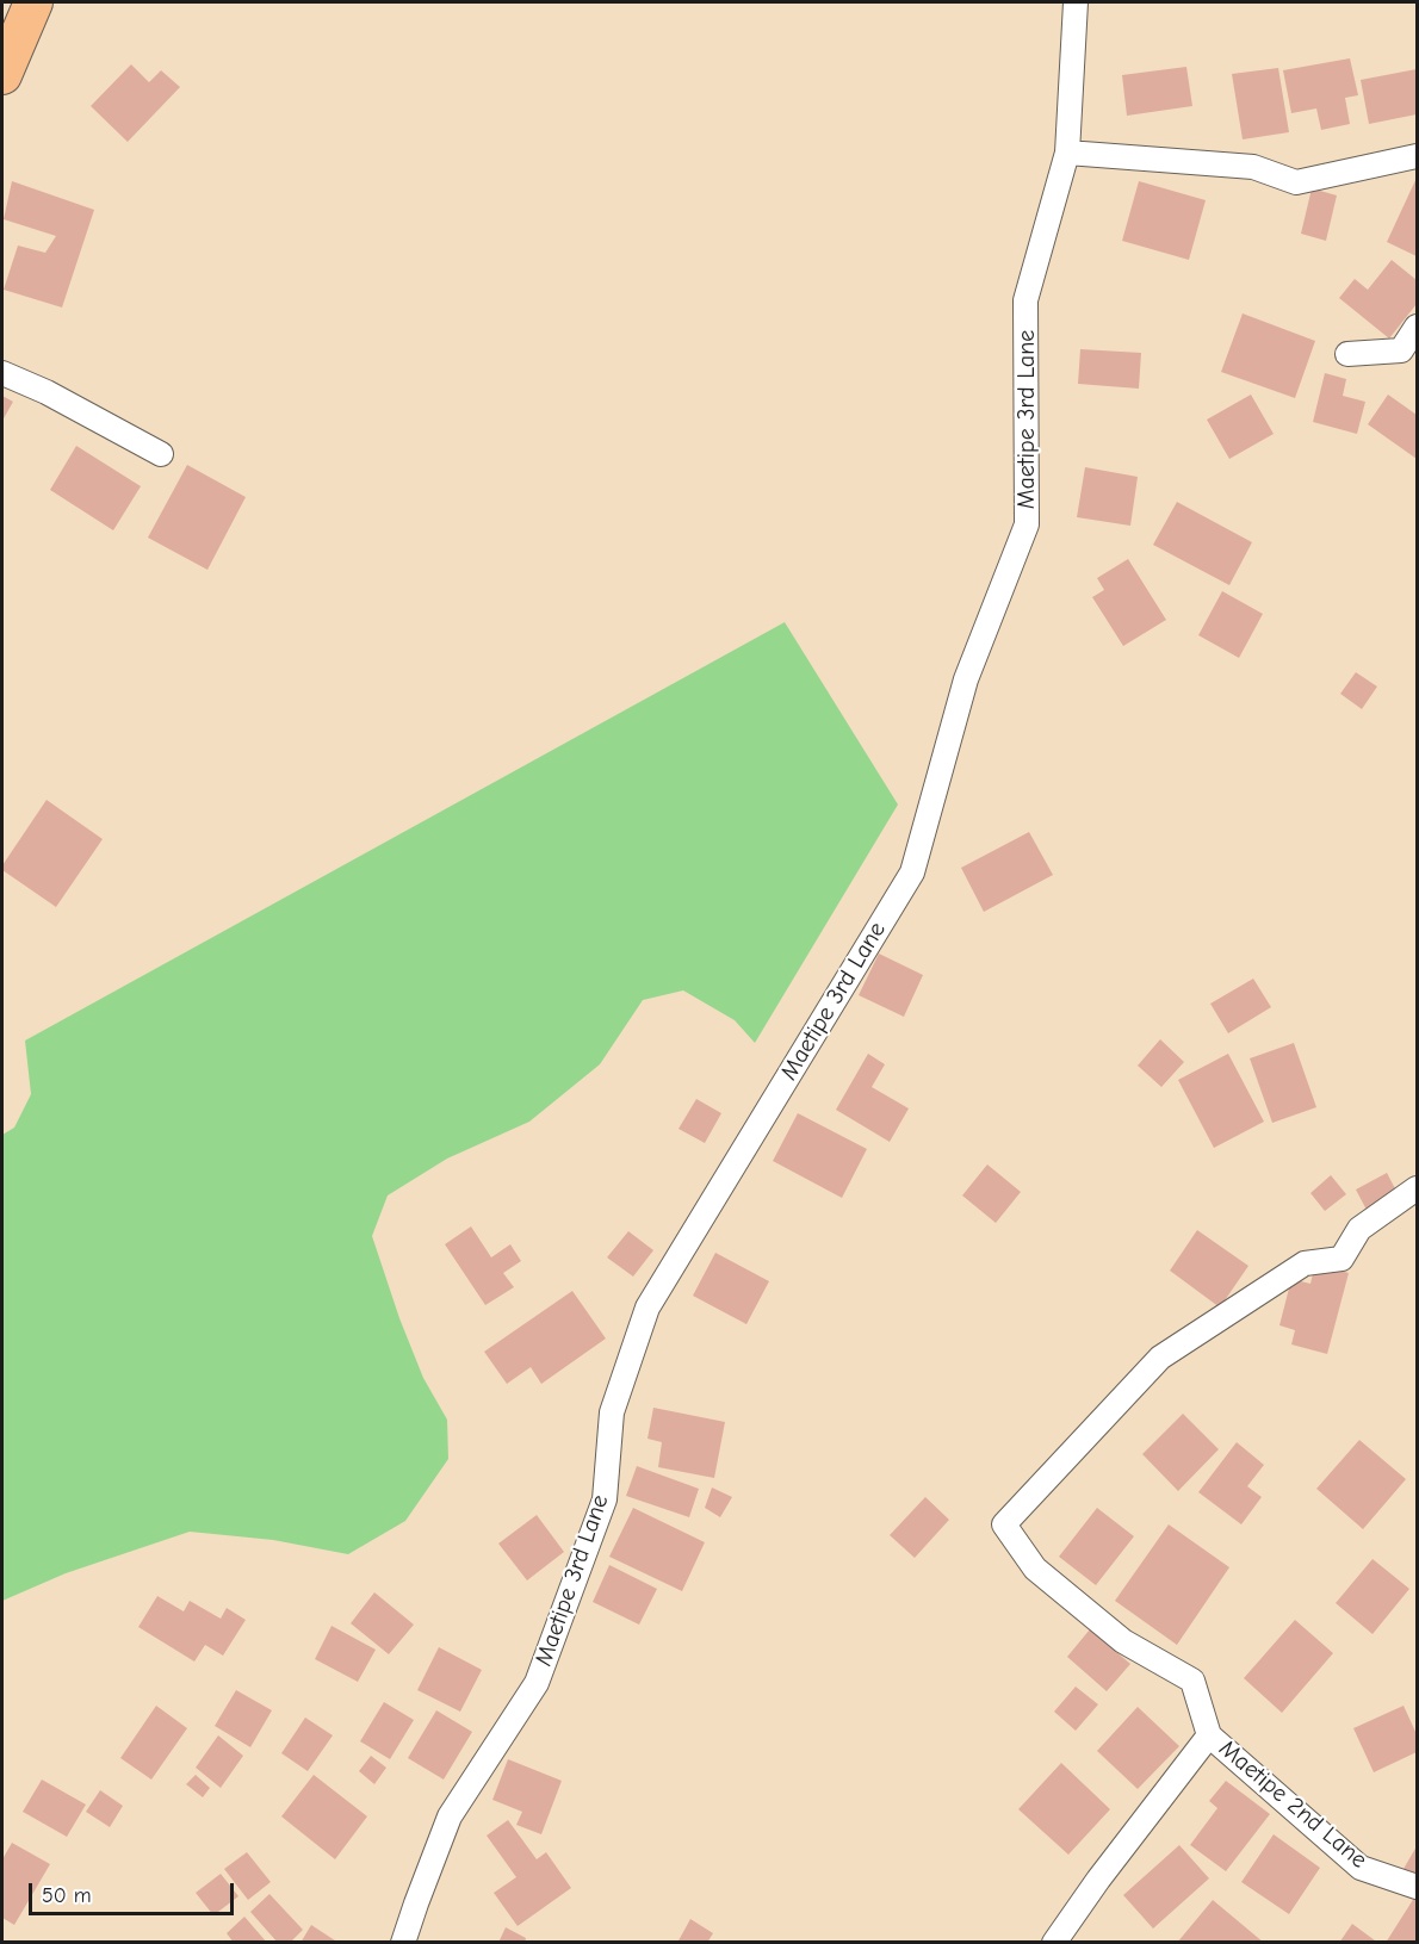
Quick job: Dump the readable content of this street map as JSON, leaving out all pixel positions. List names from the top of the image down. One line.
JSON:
{"streets":{"street":["Maetipe 3rd Lane","Maetipe 2nd Lane"]},"scale_bar":"50 m"}
